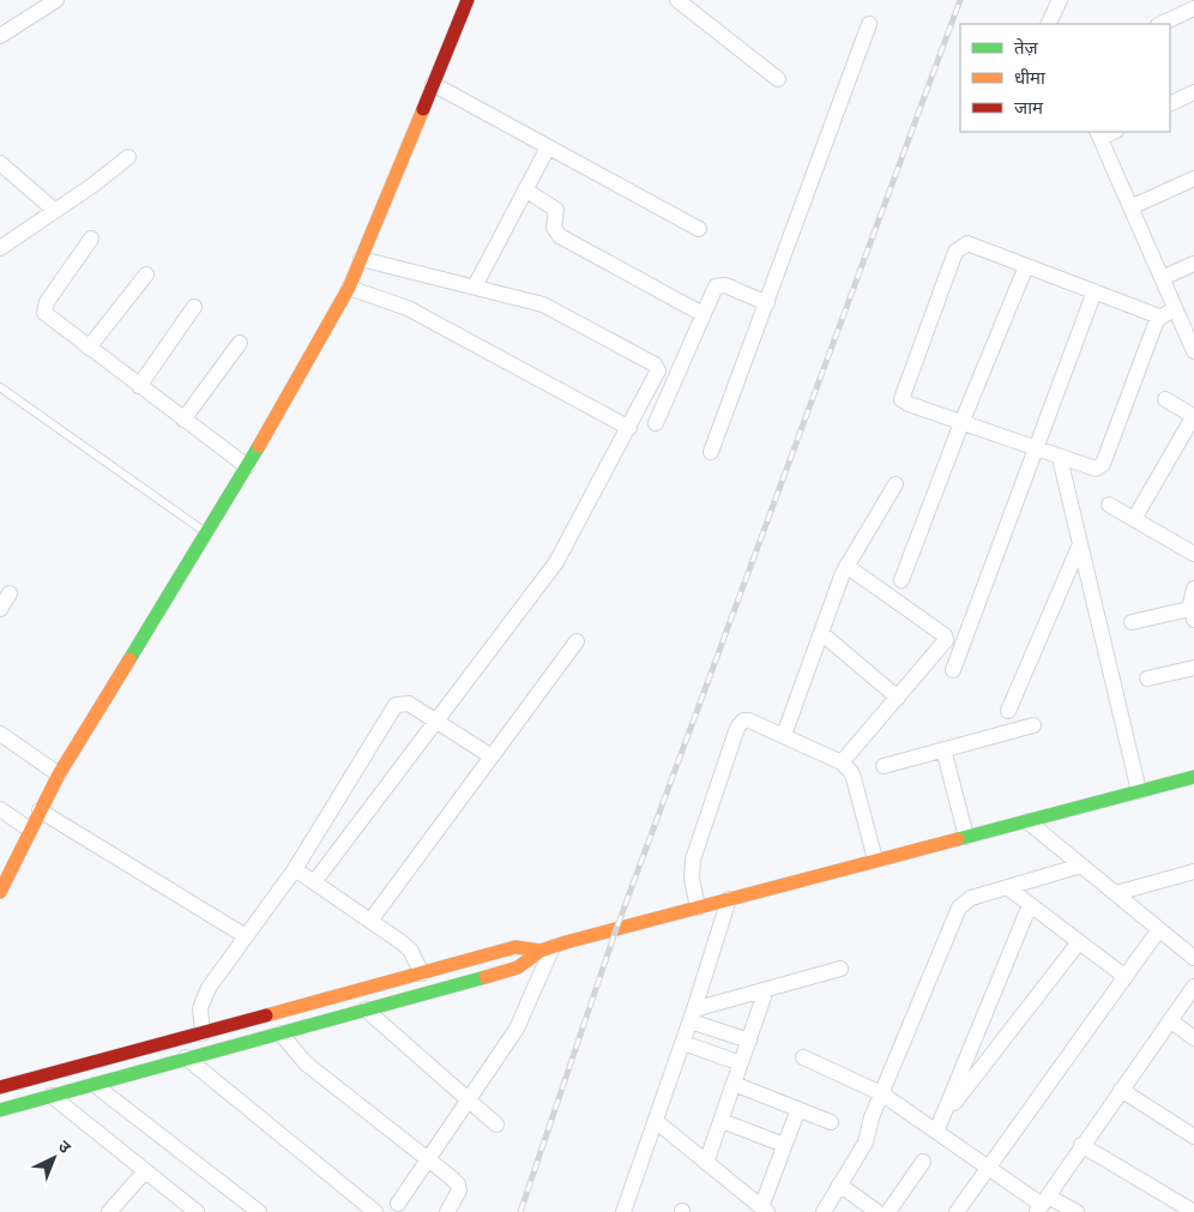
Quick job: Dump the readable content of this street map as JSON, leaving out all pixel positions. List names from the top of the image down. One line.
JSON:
{"legend":["तेज़","धीमा","जाम"],"north":"top right"}
